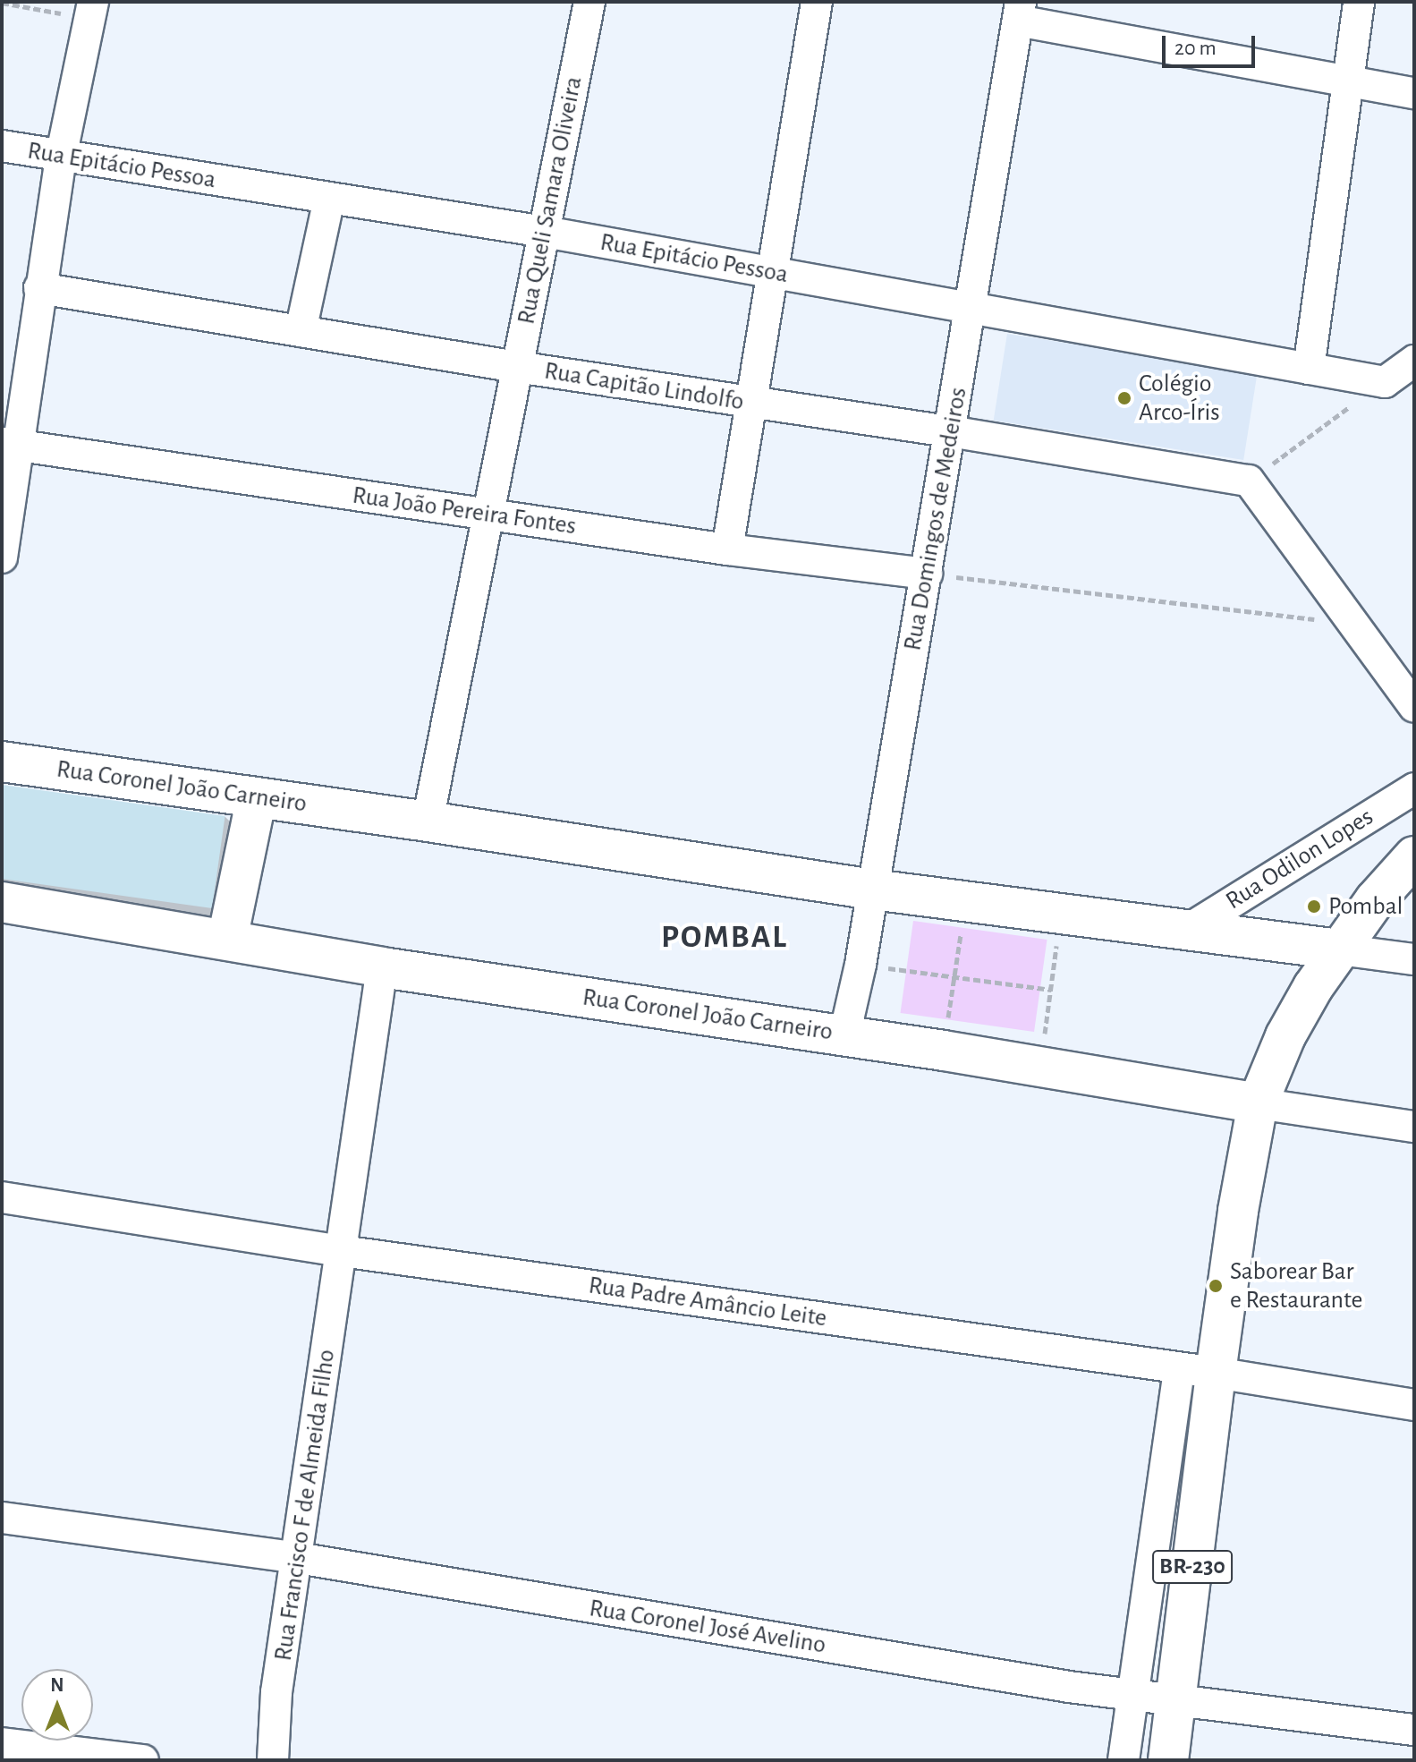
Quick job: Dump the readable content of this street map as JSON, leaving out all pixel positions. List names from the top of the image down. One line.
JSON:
{"streets":{"main road":["Rua Coronel João Carneiro","BR-230"],"street":["Rua Epitácio Pessoa","Rua Queli Samara Oliveira","Rua Capitão Lindolfo","Rua João Pereira Fontes","Rua Domingos de Medeiros","Rua Odilon Lopes","Rua Padre Amâncio Leite","Rua Francisco F de Almeida Filho","Rua Coronel José Avelino"]},"crossings":[["Rua Epitácio Pessoa","Rua Queli Samara Oliveira"],["Rua Epitácio Pessoa","Rua Domingos de Medeiros"],["Rua Queli Samara Oliveira","Rua Capitão Lindolfo"],["Rua Queli Samara Oliveira","Rua João Pereira Fontes"],["Rua Queli Samara Oliveira","Rua Coronel João Carneiro"],["Rua Capitão Lindolfo","Rua Domingos de Medeiros"],["Rua João Pereira Fontes","Rua Domingos de Medeiros"],["Rua Domingos de Medeiros","Rua Coronel João Carneiro"],["Rua Coronel João Carneiro","Rua Odilon Lopes"],["Rua Coronel João Carneiro","Rua Francisco F de Almeida Filho"],["Rua Coronel João Carneiro","BR-230"],["Rua Padre Amâncio Leite","Rua Francisco F de Almeida Filho"],["Rua Padre Amâncio Leite","BR-230"],["Rua Francisco F de Almeida Filho","Rua Coronel José Avelino"],["BR-230","Rua Coronel José Avelino"]],"districts":["POMBAL"],"places":["Colégio Arco-Íris","Pombal","Saborear Bar e Restaurante"],"scale_bar":"20 m","north":"top"}
